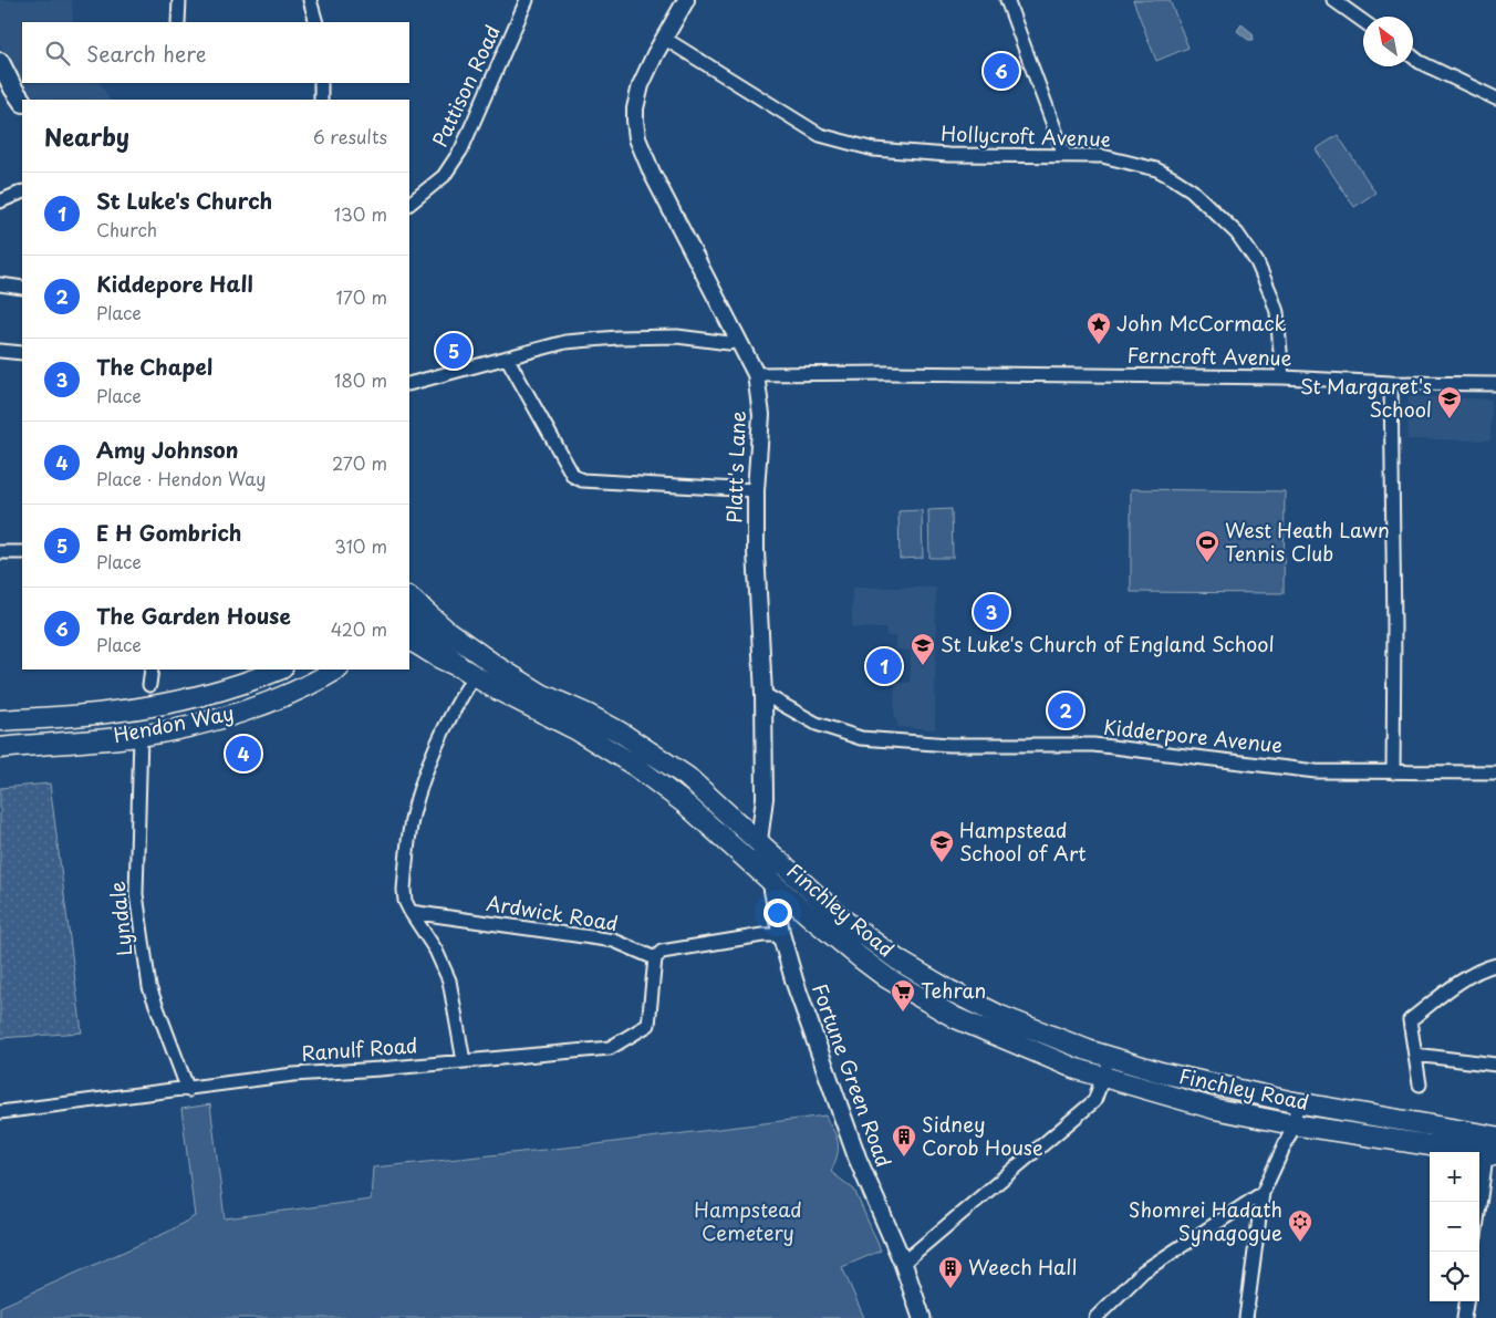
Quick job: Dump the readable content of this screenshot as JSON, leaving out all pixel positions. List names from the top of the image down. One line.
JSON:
{"streets":{"highway":["Hendon Way","Finchley Road"],"main road":["Fortune Green Road"],"street":["Pattison Road","Hollycroft Avenue","Ferncroft Avenue","Platt's Lane","Kidderpore Avenue","Ardwick Road","Lyndale","Ranulf Road"]},"crossings":[["Hollycroft Avenue","Ferncroft Avenue"],["Hollycroft Avenue","Platt's Lane"],["Ferncroft Avenue","Platt's Lane"],["Platt's Lane","Kidderpore Avenue"],["Platt's Lane","Finchley Road"],["Platt's Lane","Fortune Green Road"],["Hendon Way","Lyndale"],["Finchley Road","Fortune Green Road"],["Ardwick Road","Ranulf Road"],["Lyndale","Ranulf Road"]],"parks":["Hampstead Cemetery"],"places":{"place":["John McCormack"],"school or university":["St Margaret's School","St Luke's Church of England School","Hampstead School of Art"],"sports":["West Heath Lawn Tennis Club"],"supermarket":["Tehran"],"building":["Sidney Corob House","Weech Hall"],"synagogue":["Shomrei Hadath Synagogue"]},"north":"top left","page":{"search":"Search here","pins":["6","5","3","1","2","4"],"heading":["Nearby","6 results"],"list":[{"mark":"1","name":"St Luke's Church","note":"Church","value":"130 m"},{"mark":"2","name":"Kiddepore Hall","note":"Place","value":"170 m"},{"mark":"3","name":"The Chapel","note":"Place","value":"180 m"},{"mark":"4","name":"Amy Johnson","note":"Place · Hendon Way","value":"270 m"},{"mark":"5","name":"E H Gombrich","note":"Place","value":"310 m"},{"mark":"6","name":"The Garden House","note":"Place","value":"420 m"}],"map_buttons":["+","−"]}}
